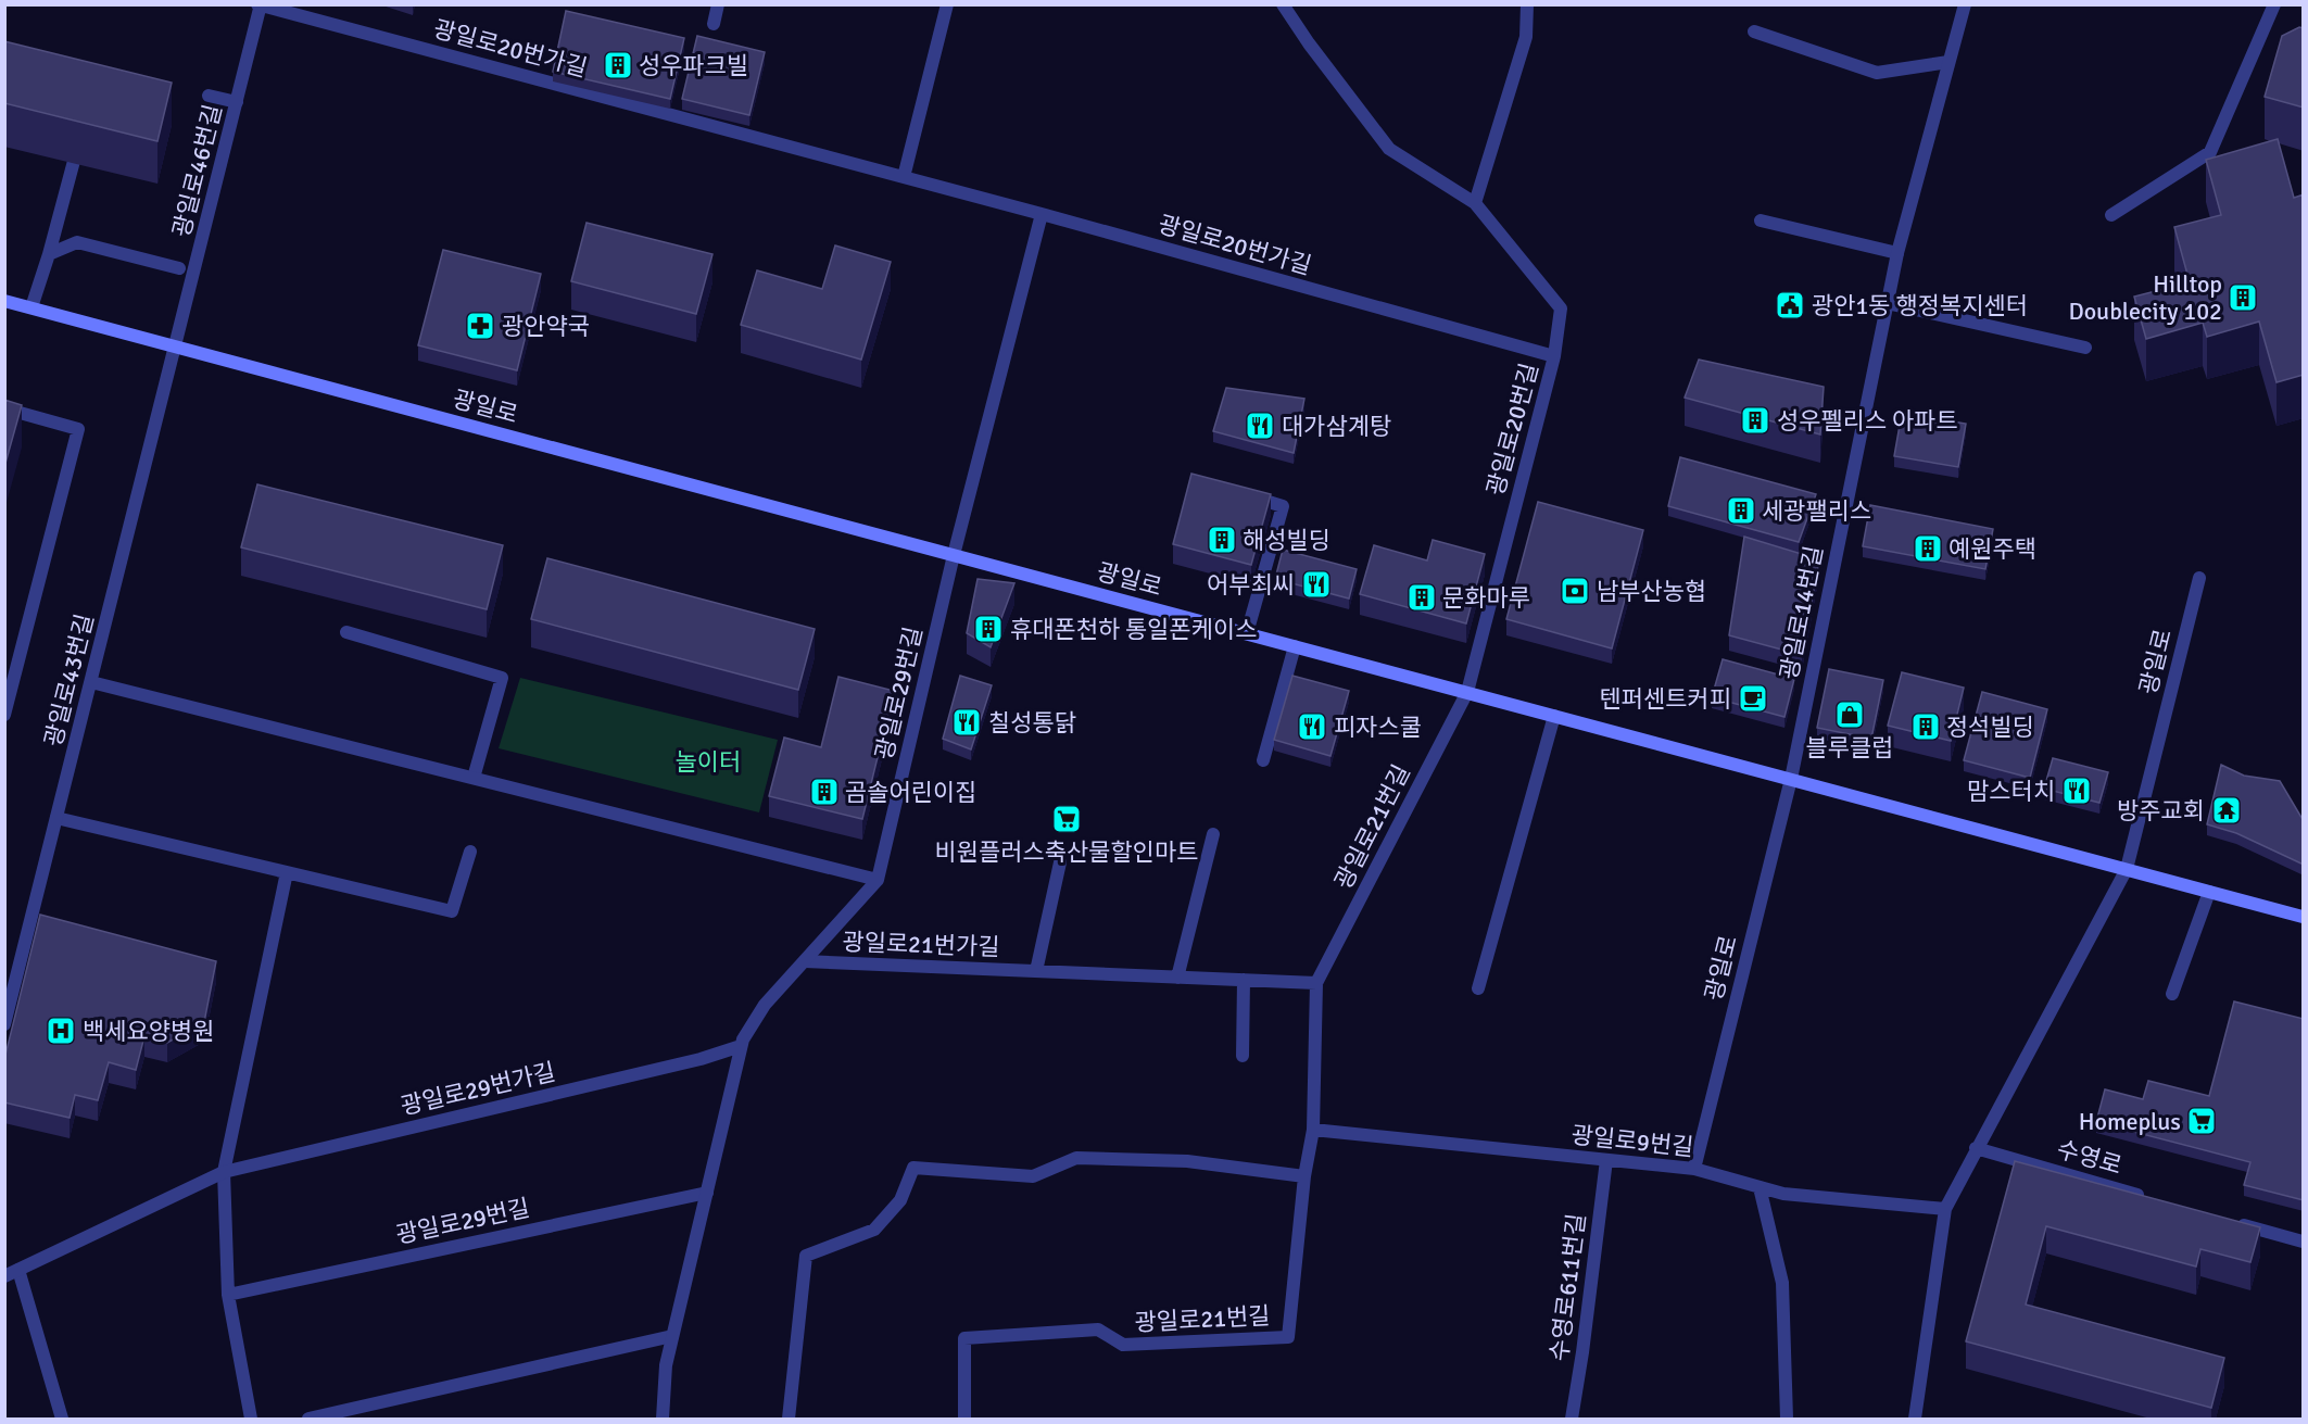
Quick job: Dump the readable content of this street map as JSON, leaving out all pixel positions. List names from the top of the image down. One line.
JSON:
{"streets":{"street":["광일로20번가길","광일로46번길","광일로","광일로20번길","광일로14번길","광일로43번길","광일로29번길","광일로21번길","광일로21번가길","광일로29번가길","광일로9번길","수영로","수영로611번길"]},"crossings":[["광일로20번가길","광일로46번길"],["광일로20번가길","광일로20번길"],["광일로46번길","광일로"],["광일로46번길","광일로43번길"],["광일로","광일로20번길"],["광일로","광일로14번길"],["광일로","광일로43번길"],["광일로","광일로29번길"],["광일로","광일로21번길"],["광일로","광일로9번길"],["광일로20번길","광일로21번길"],["광일로29번길","광일로21번가길"],["광일로29번길","광일로29번가길"],["광일로21번길","광일로21번가길"],["광일로21번길","광일로9번길"],["광일로9번길","수영로611번길"]],"parks":["놀이터"],"places":{"building":["성우파크빌","Hilltop Doublecity 102","성우펠리스 아파트","세광팰리스","해성빌딩","예원주택","문화마루","휴대폰천하 통일폰케이스","정석빌딩","곰솔어린이집"],"public building":["광안1동 행정복지센터"],"pharmacy":["광안약국"],"restaurant":["대가삼계탕","어부최씨","칠성통닭","피자스쿨","맘스터치"],"bank":["남부산농협"],"cafe":["텐퍼센트커피"],"shop":["블루클럽"],"temple":["방주교회"],"supermarket":["비원플러스축산물할인마트","Homeplus"],"hospital":["백세요양병원"]}}
